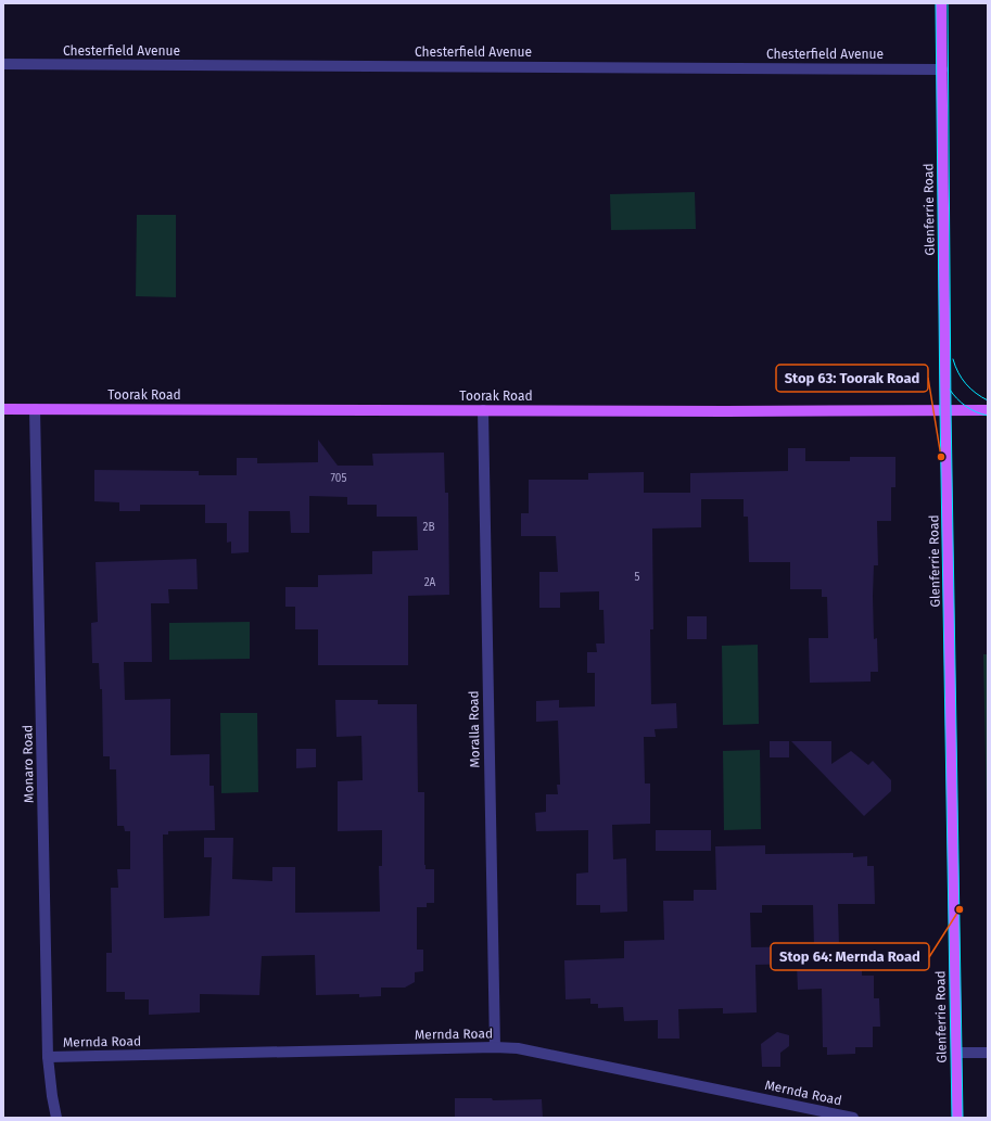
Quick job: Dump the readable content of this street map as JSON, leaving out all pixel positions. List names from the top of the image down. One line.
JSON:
{"streets":{"main road":["Glenferrie Road","Toorak Road"],"street":["Chesterfield Avenue","Moralla Road","Monaro Road","Mernda Road"]},"crossings":[["Chesterfield Avenue","Glenferrie Road"],["Glenferrie Road","Toorak Road"],["Toorak Road","Moralla Road"],["Toorak Road","Monaro Road"],["Moralla Road","Mernda Road"],["Monaro Road","Mernda Road"]],"places":["Stop 63: Toorak Road","Stop 64: Mernda Road"],"house_numbers":["705","2B","5","2A"]}
